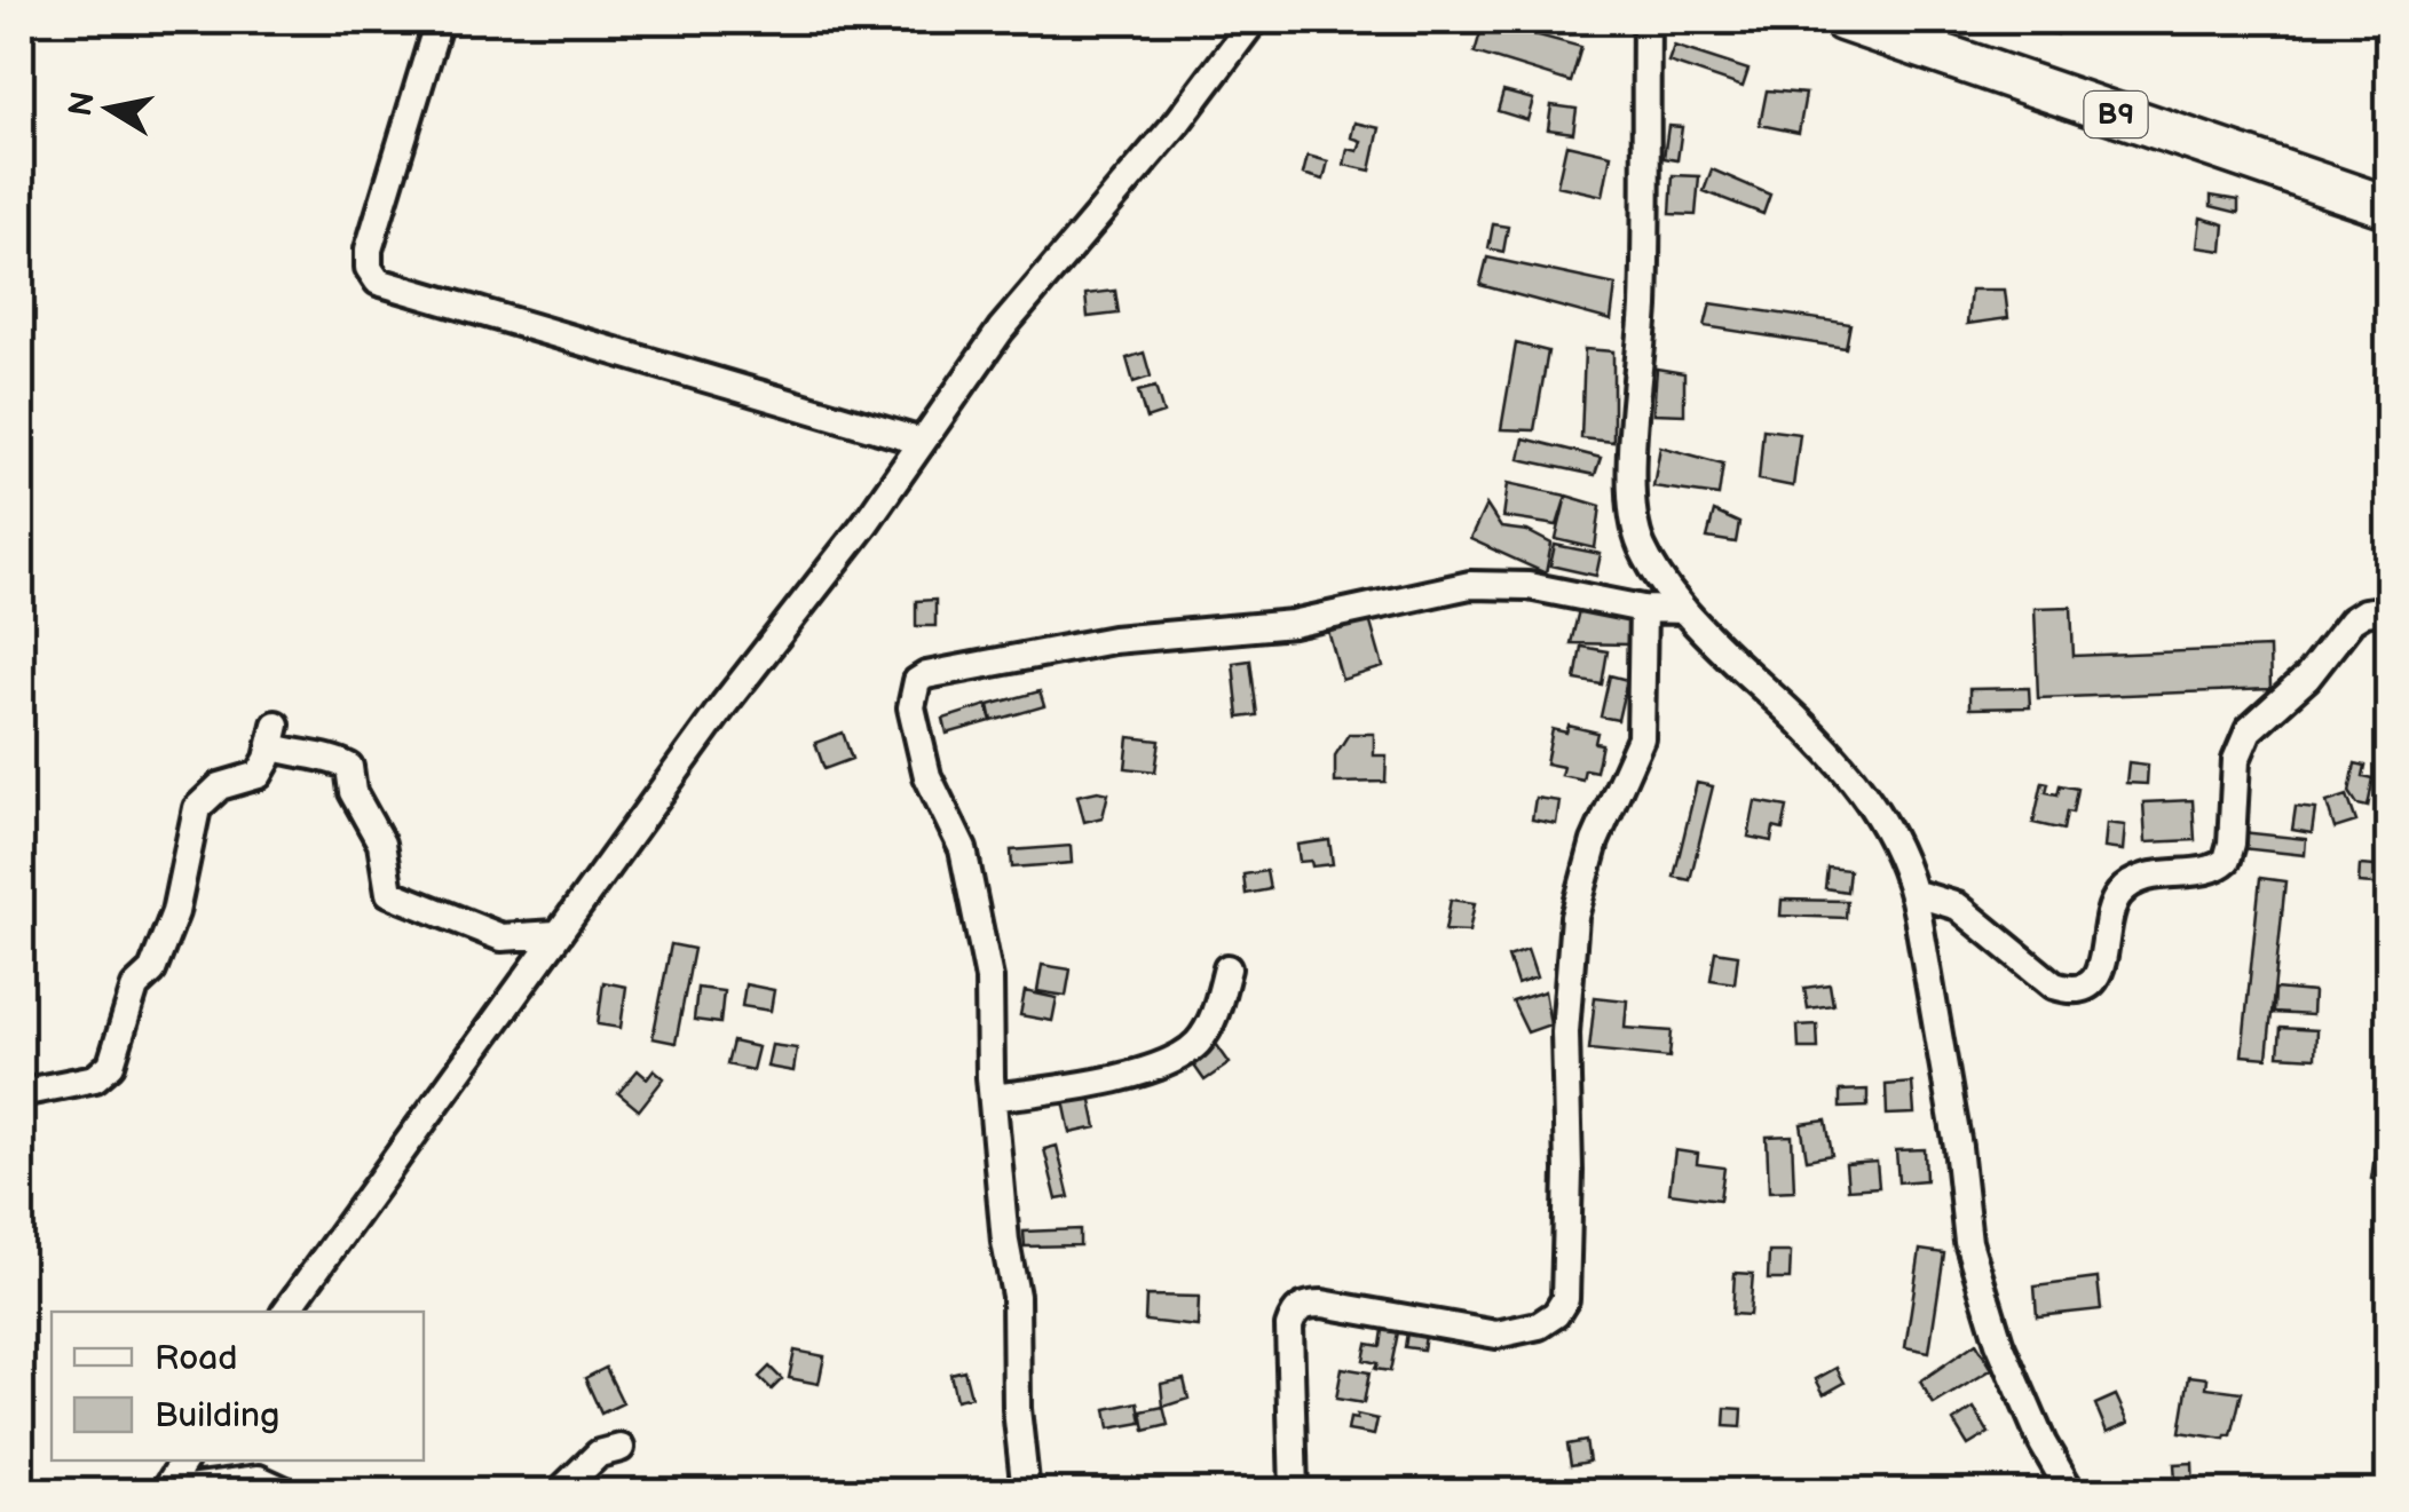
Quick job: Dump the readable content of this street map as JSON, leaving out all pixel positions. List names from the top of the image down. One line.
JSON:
{"streets":{"highway":["B9"]},"legend":["Road","Building"],"north":"left"}
